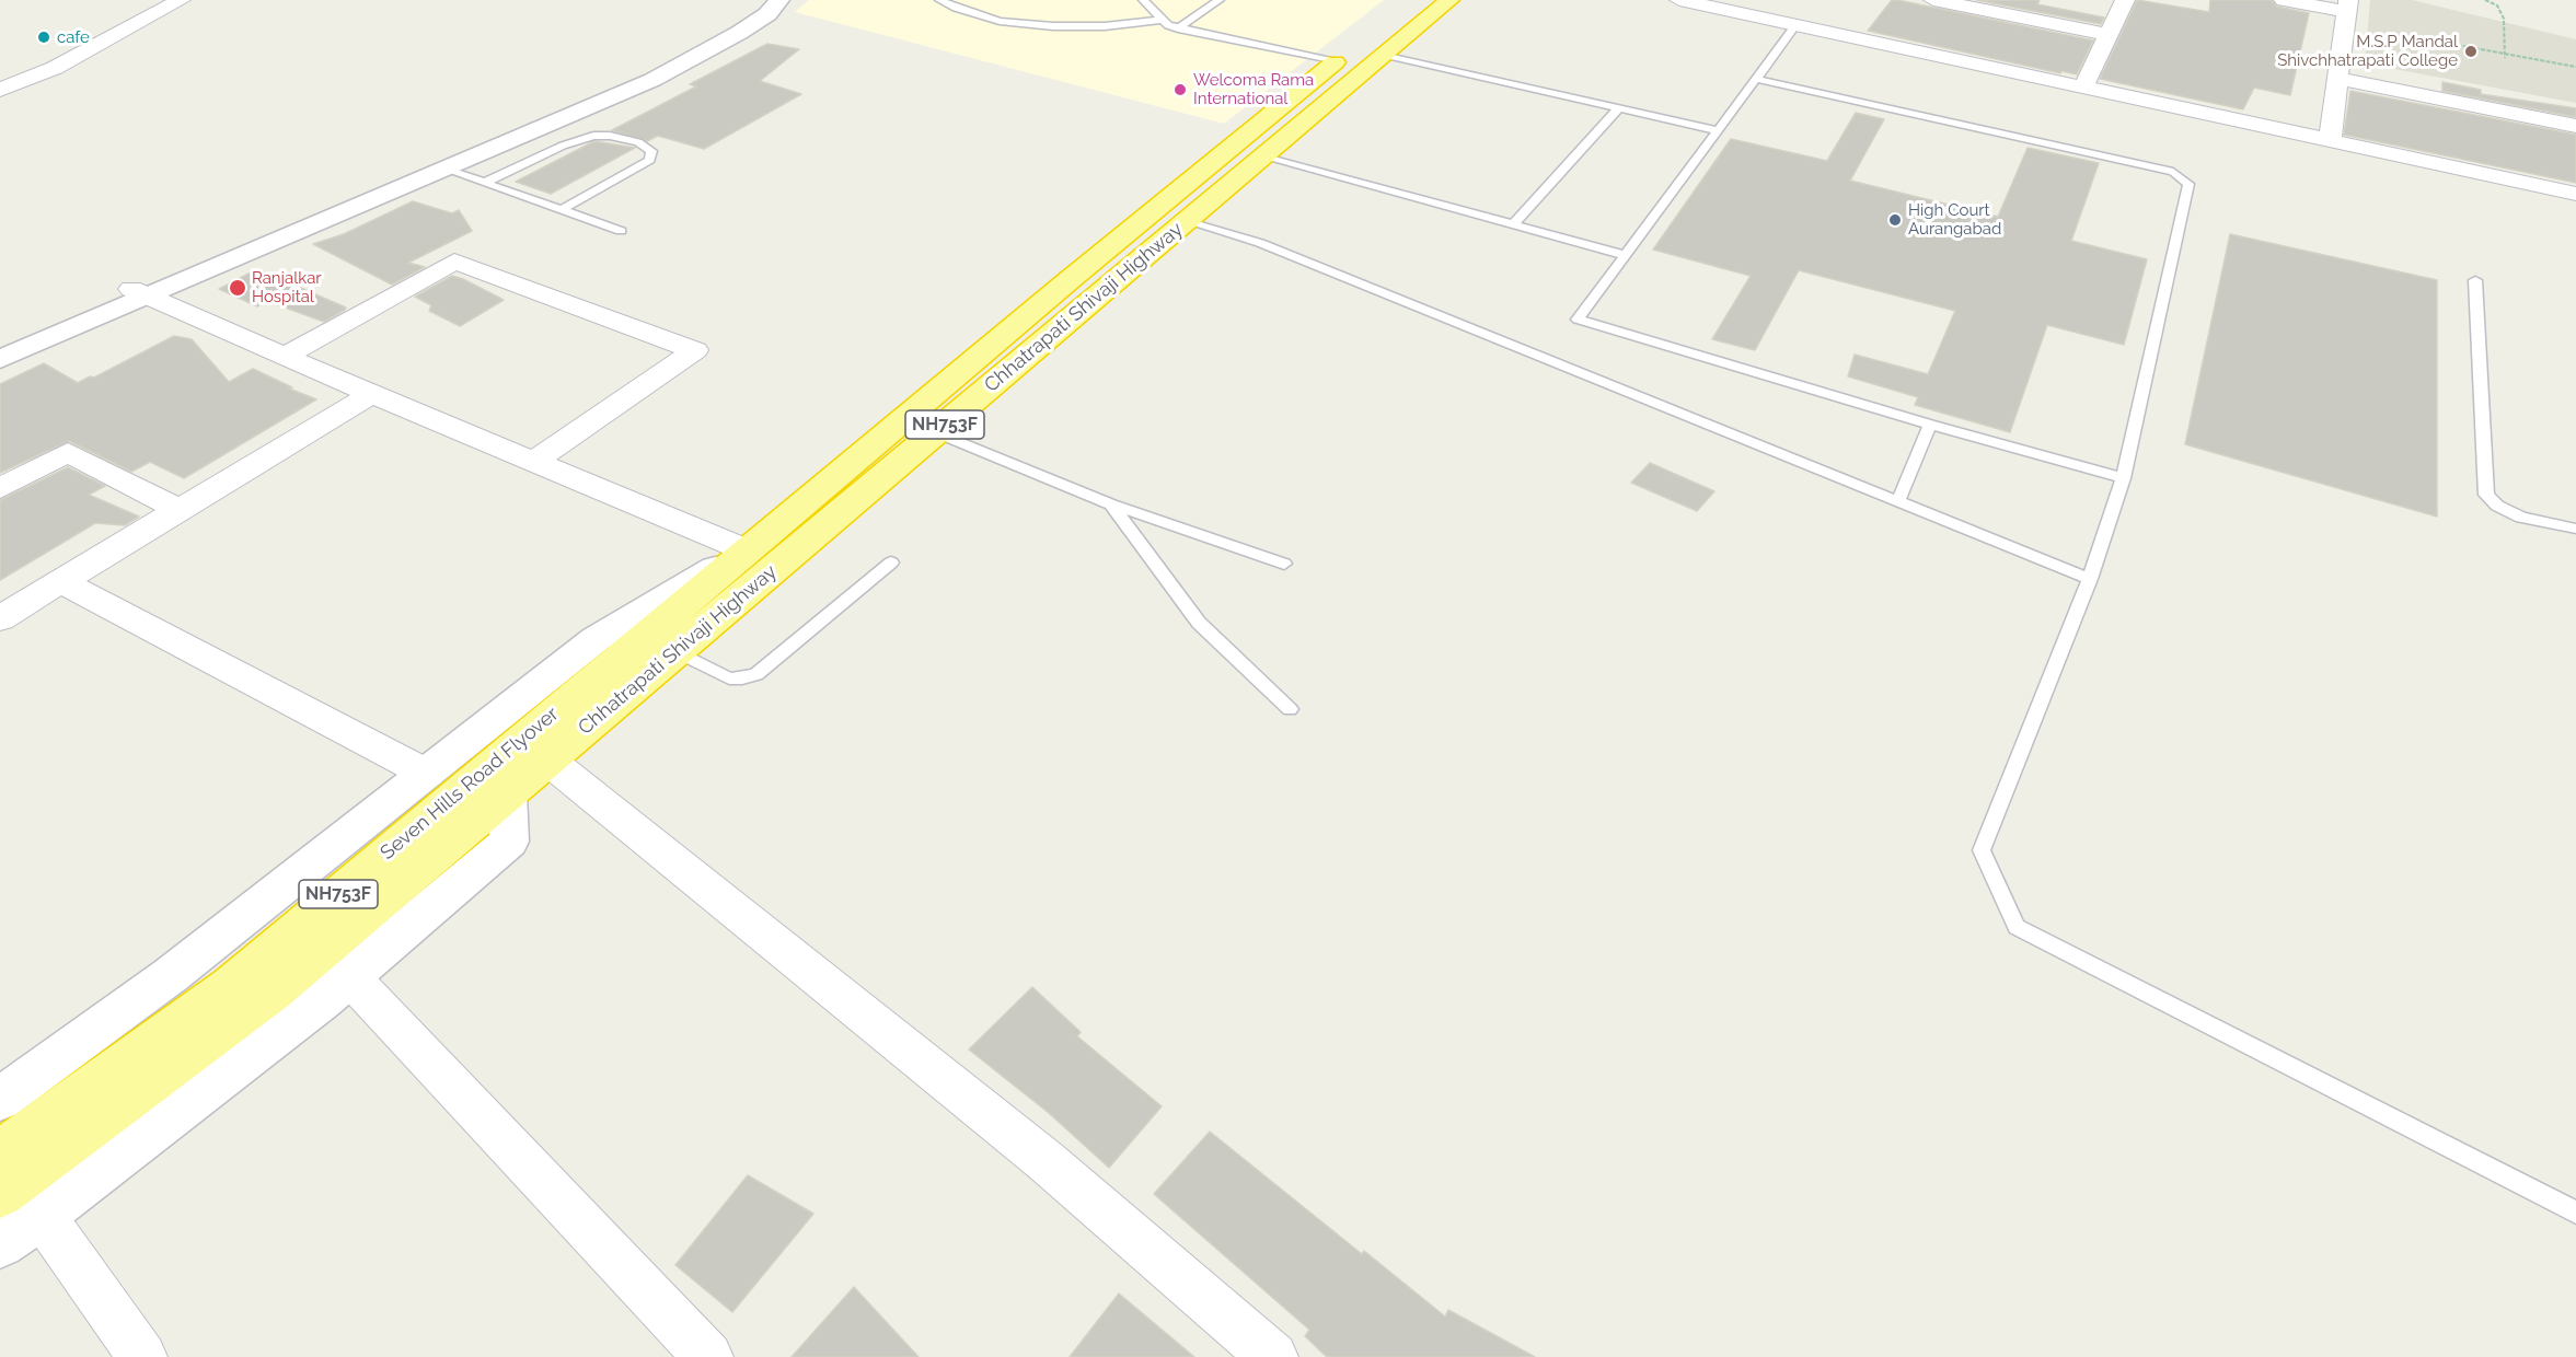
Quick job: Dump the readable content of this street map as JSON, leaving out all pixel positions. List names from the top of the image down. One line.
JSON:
{"streets":{"highway":["Chhatrapati Shivaji Highway","NH753F","Seven Hills Road Flyover"]},"crossings":[["Chhatrapati Shivaji Highway","Seven Hills Road Flyover"]],"places":["cafe","M.S.P Mandal Shivchhatrapati College","Welcoma Rama International","High Court Aurangabad","Ranjalkar Hospital"]}
